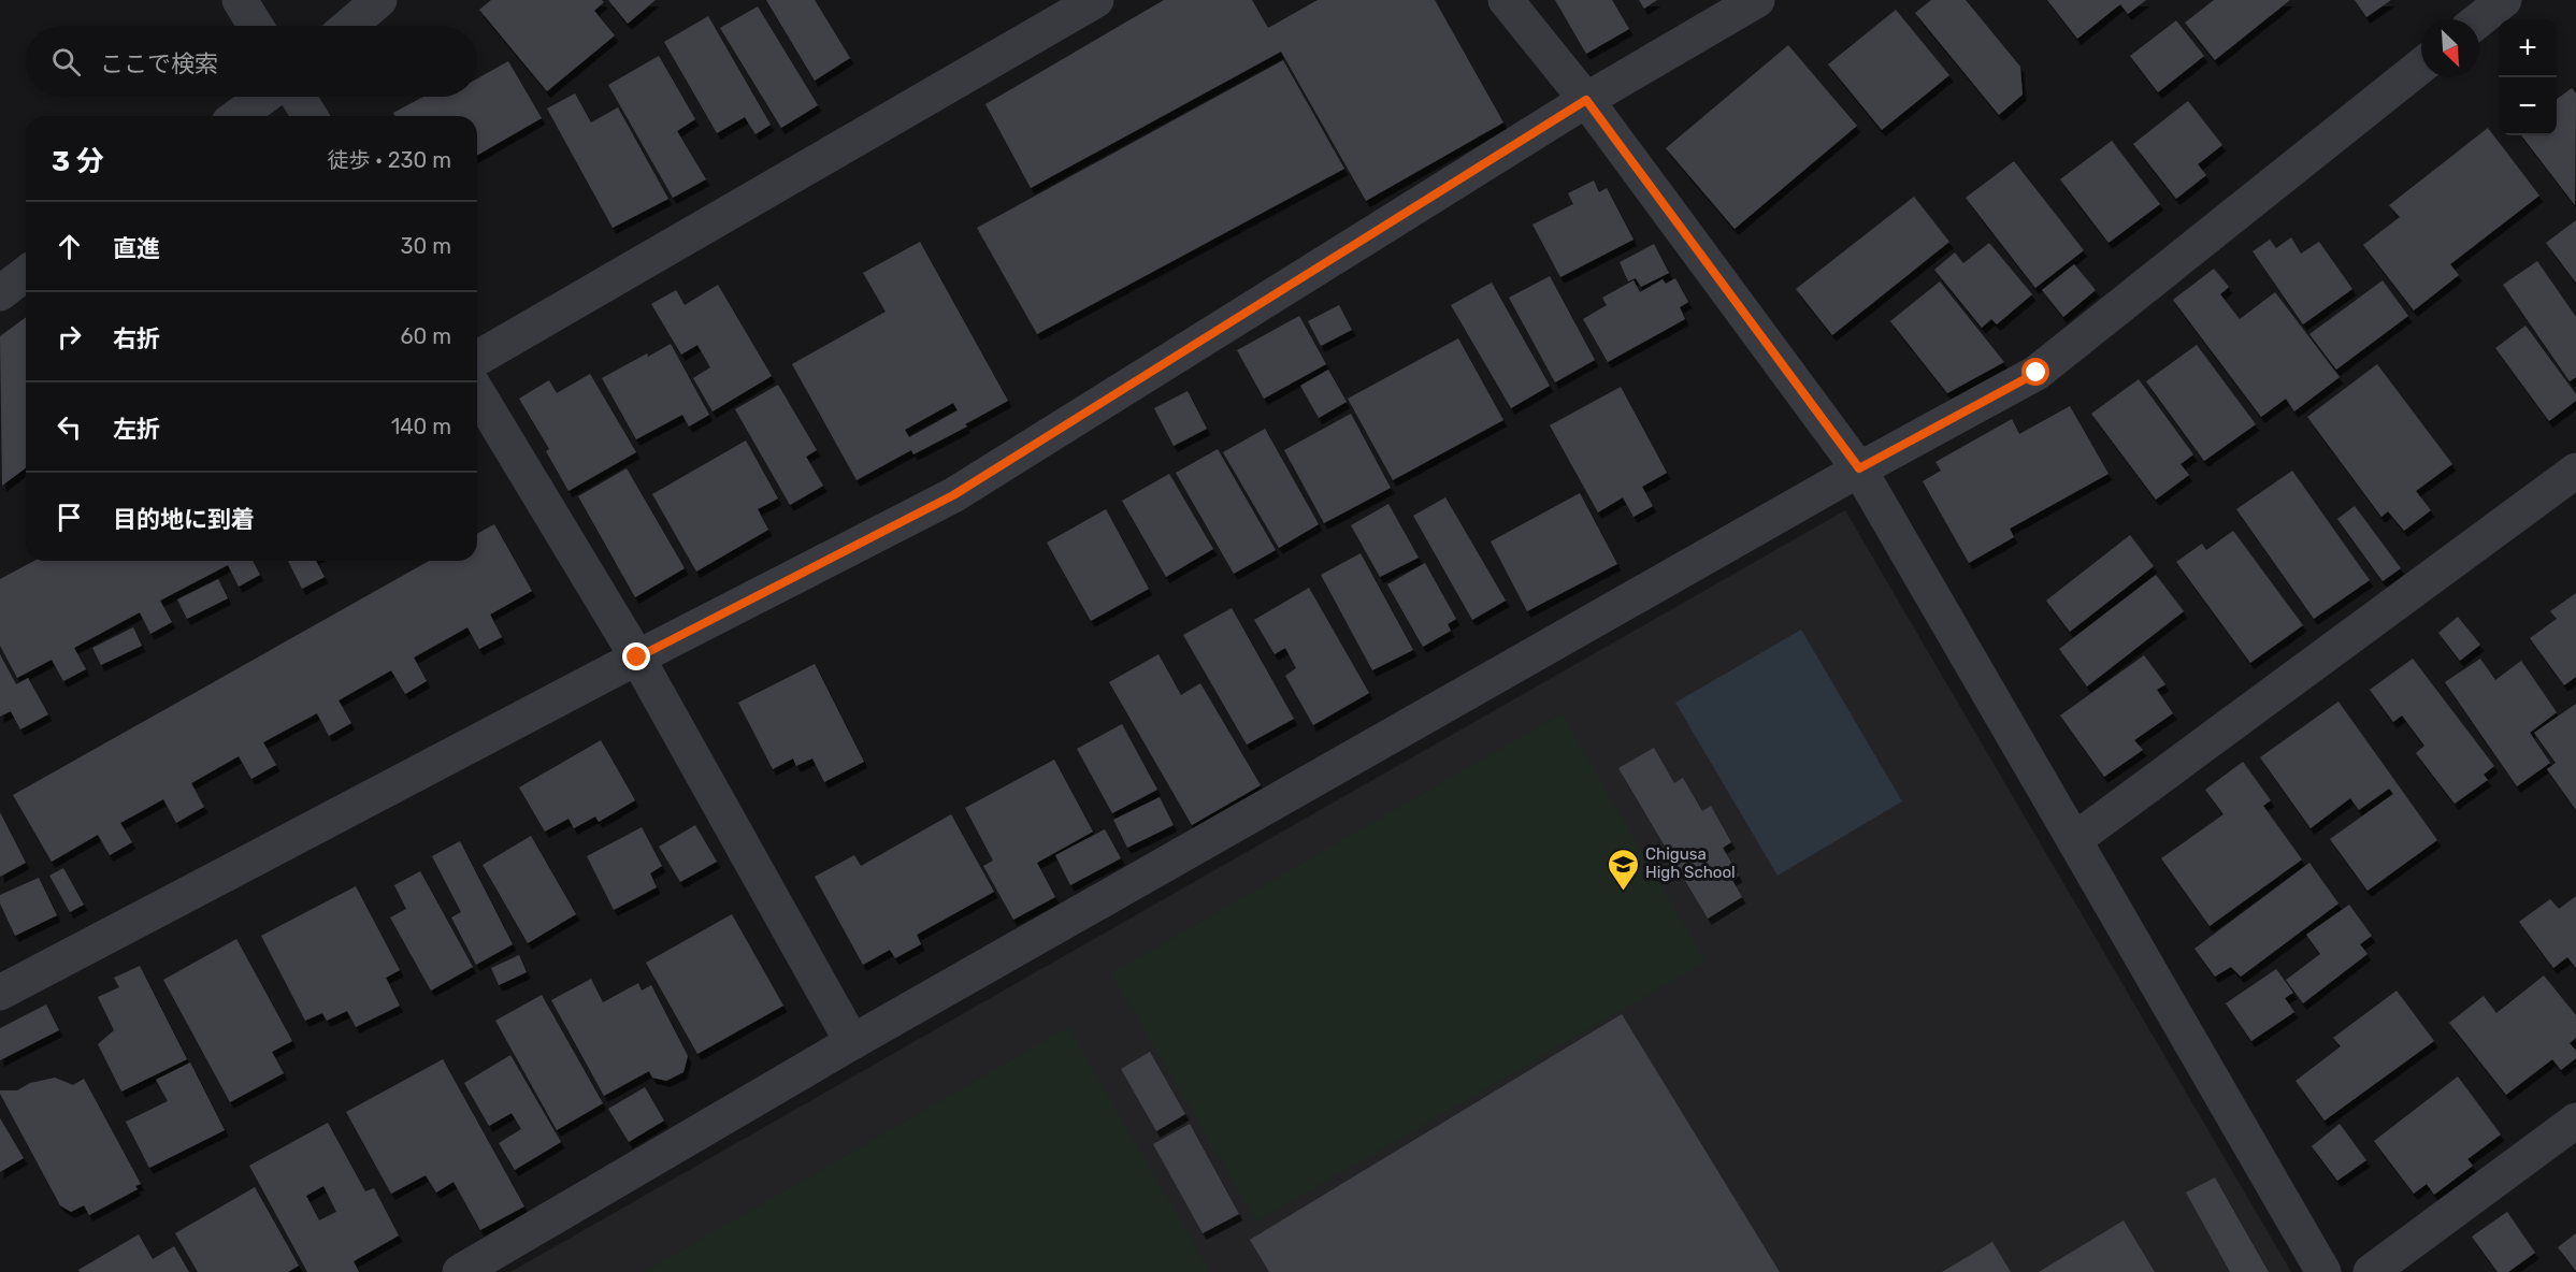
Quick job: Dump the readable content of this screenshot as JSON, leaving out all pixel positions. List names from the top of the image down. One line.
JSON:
{"places":{"school or university":["Chigusa High School"]},"north":"bottom right","page":{"map_buttons":["+","−"],"search":"ここで検索","heading":["3 分","徒歩 · 230 m"],"list":[["直進","30 m"],["右折","60 m"],["左折","140 m"],"目的地に到着"]}}
